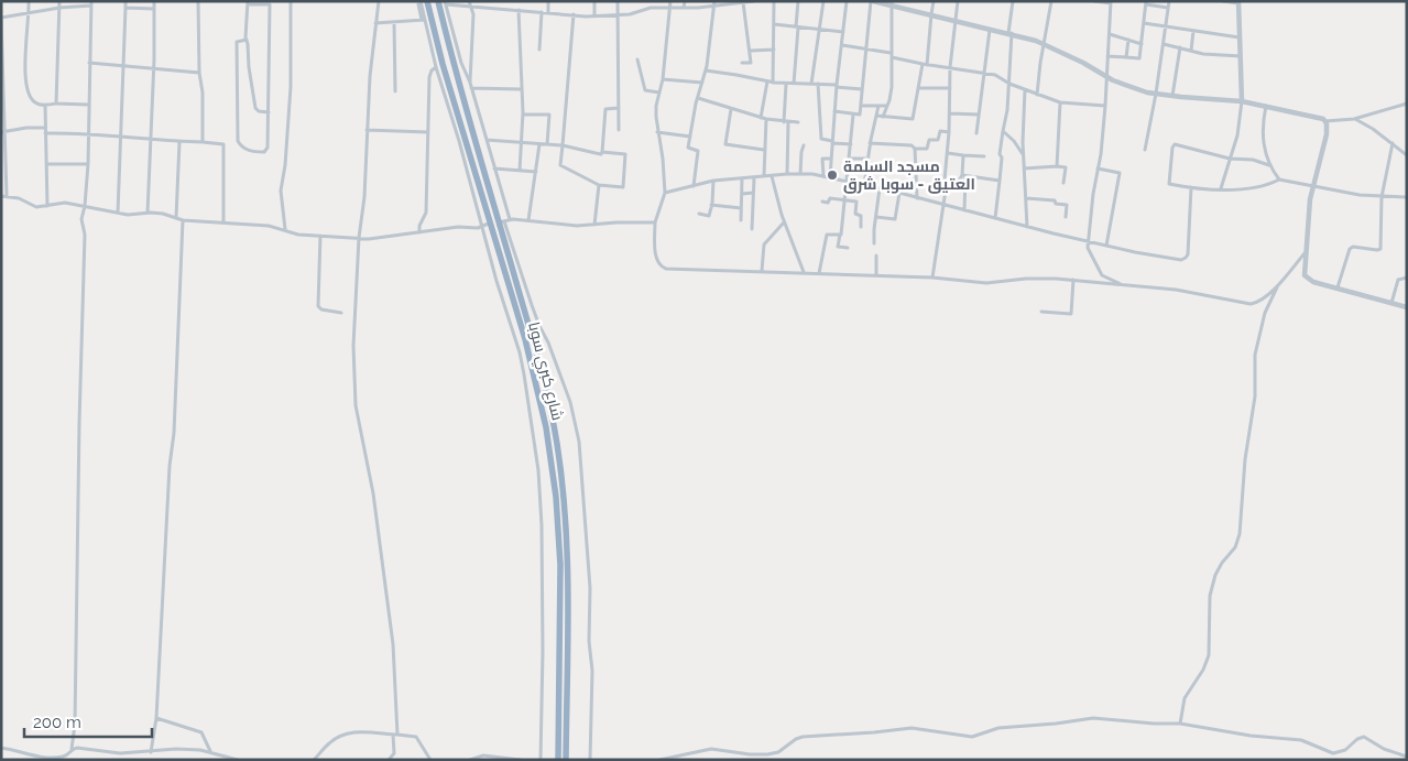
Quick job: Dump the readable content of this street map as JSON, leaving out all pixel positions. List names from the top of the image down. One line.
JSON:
{"streets":{"highway":["شارع كبري سوبا"]},"places":["مسجد السلمة العتيق - سوبا شرق"],"scale_bar":"200 m"}
